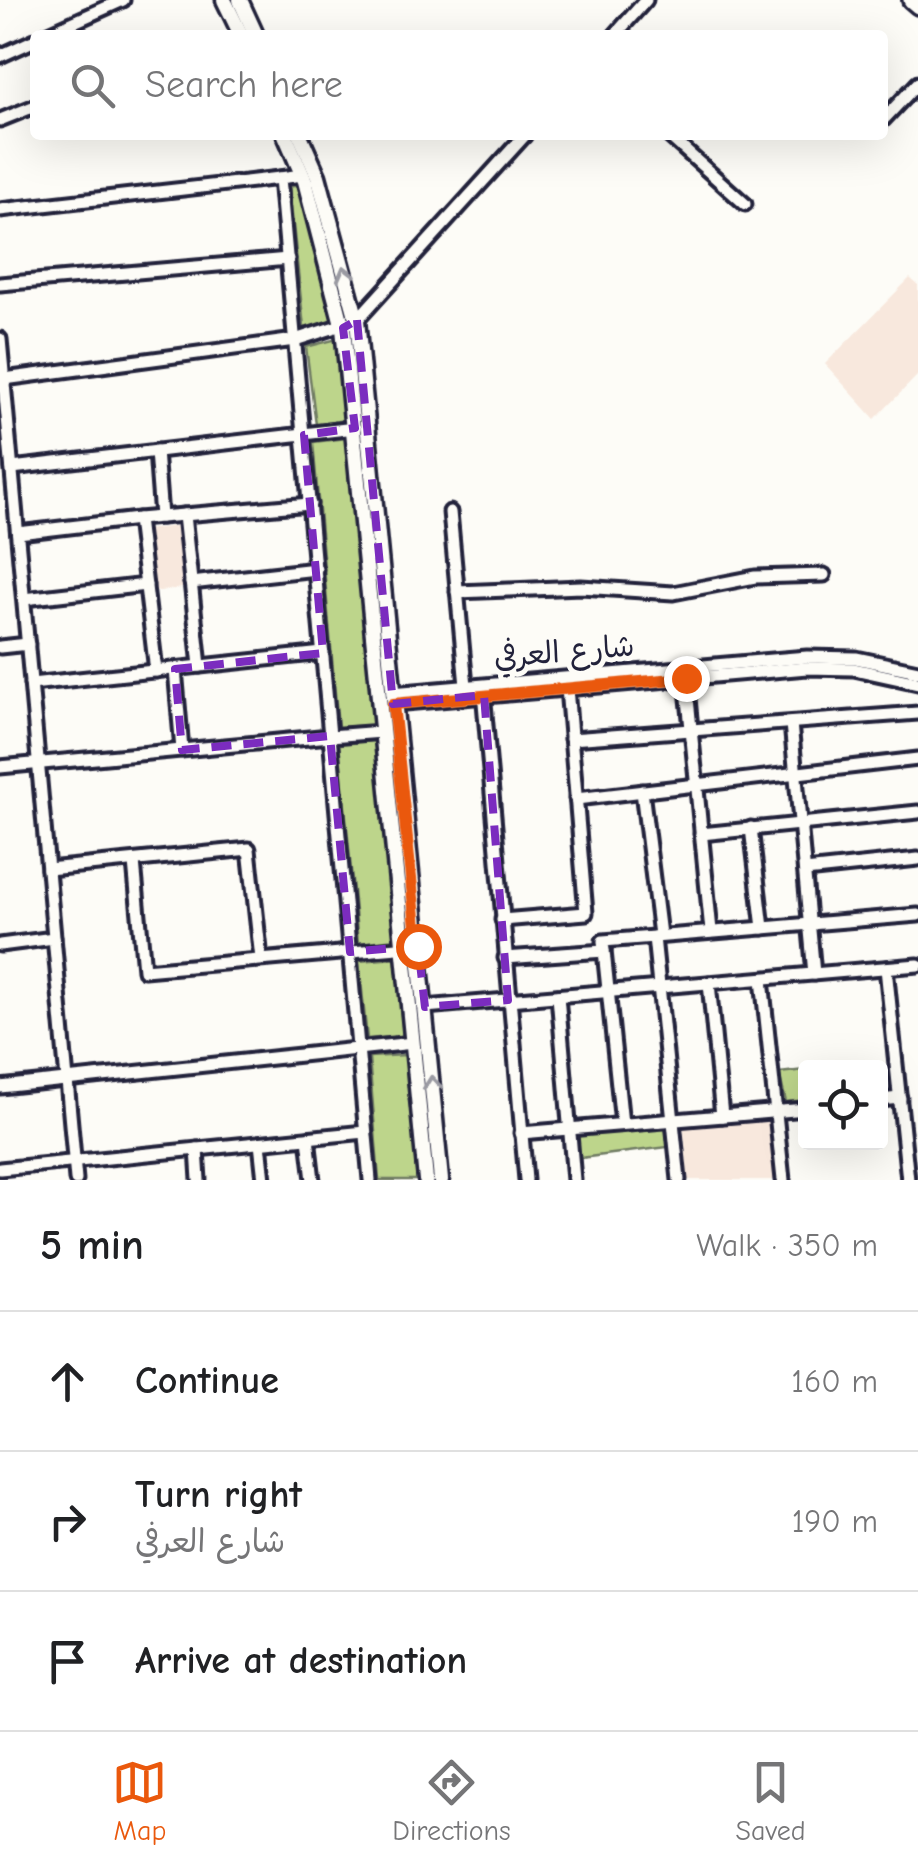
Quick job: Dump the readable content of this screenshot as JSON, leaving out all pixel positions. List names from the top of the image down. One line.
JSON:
{"streets":{"street":["شارع العرفي"]},"page":{"search":"Search here","heading":["5 min","Walk · 350 m"],"list":[["Continue","160 m"],["Turn right","شارع العرفي","190 m"],"Arrive at destination"],"nav":["Map","Directions","Saved"]}}
